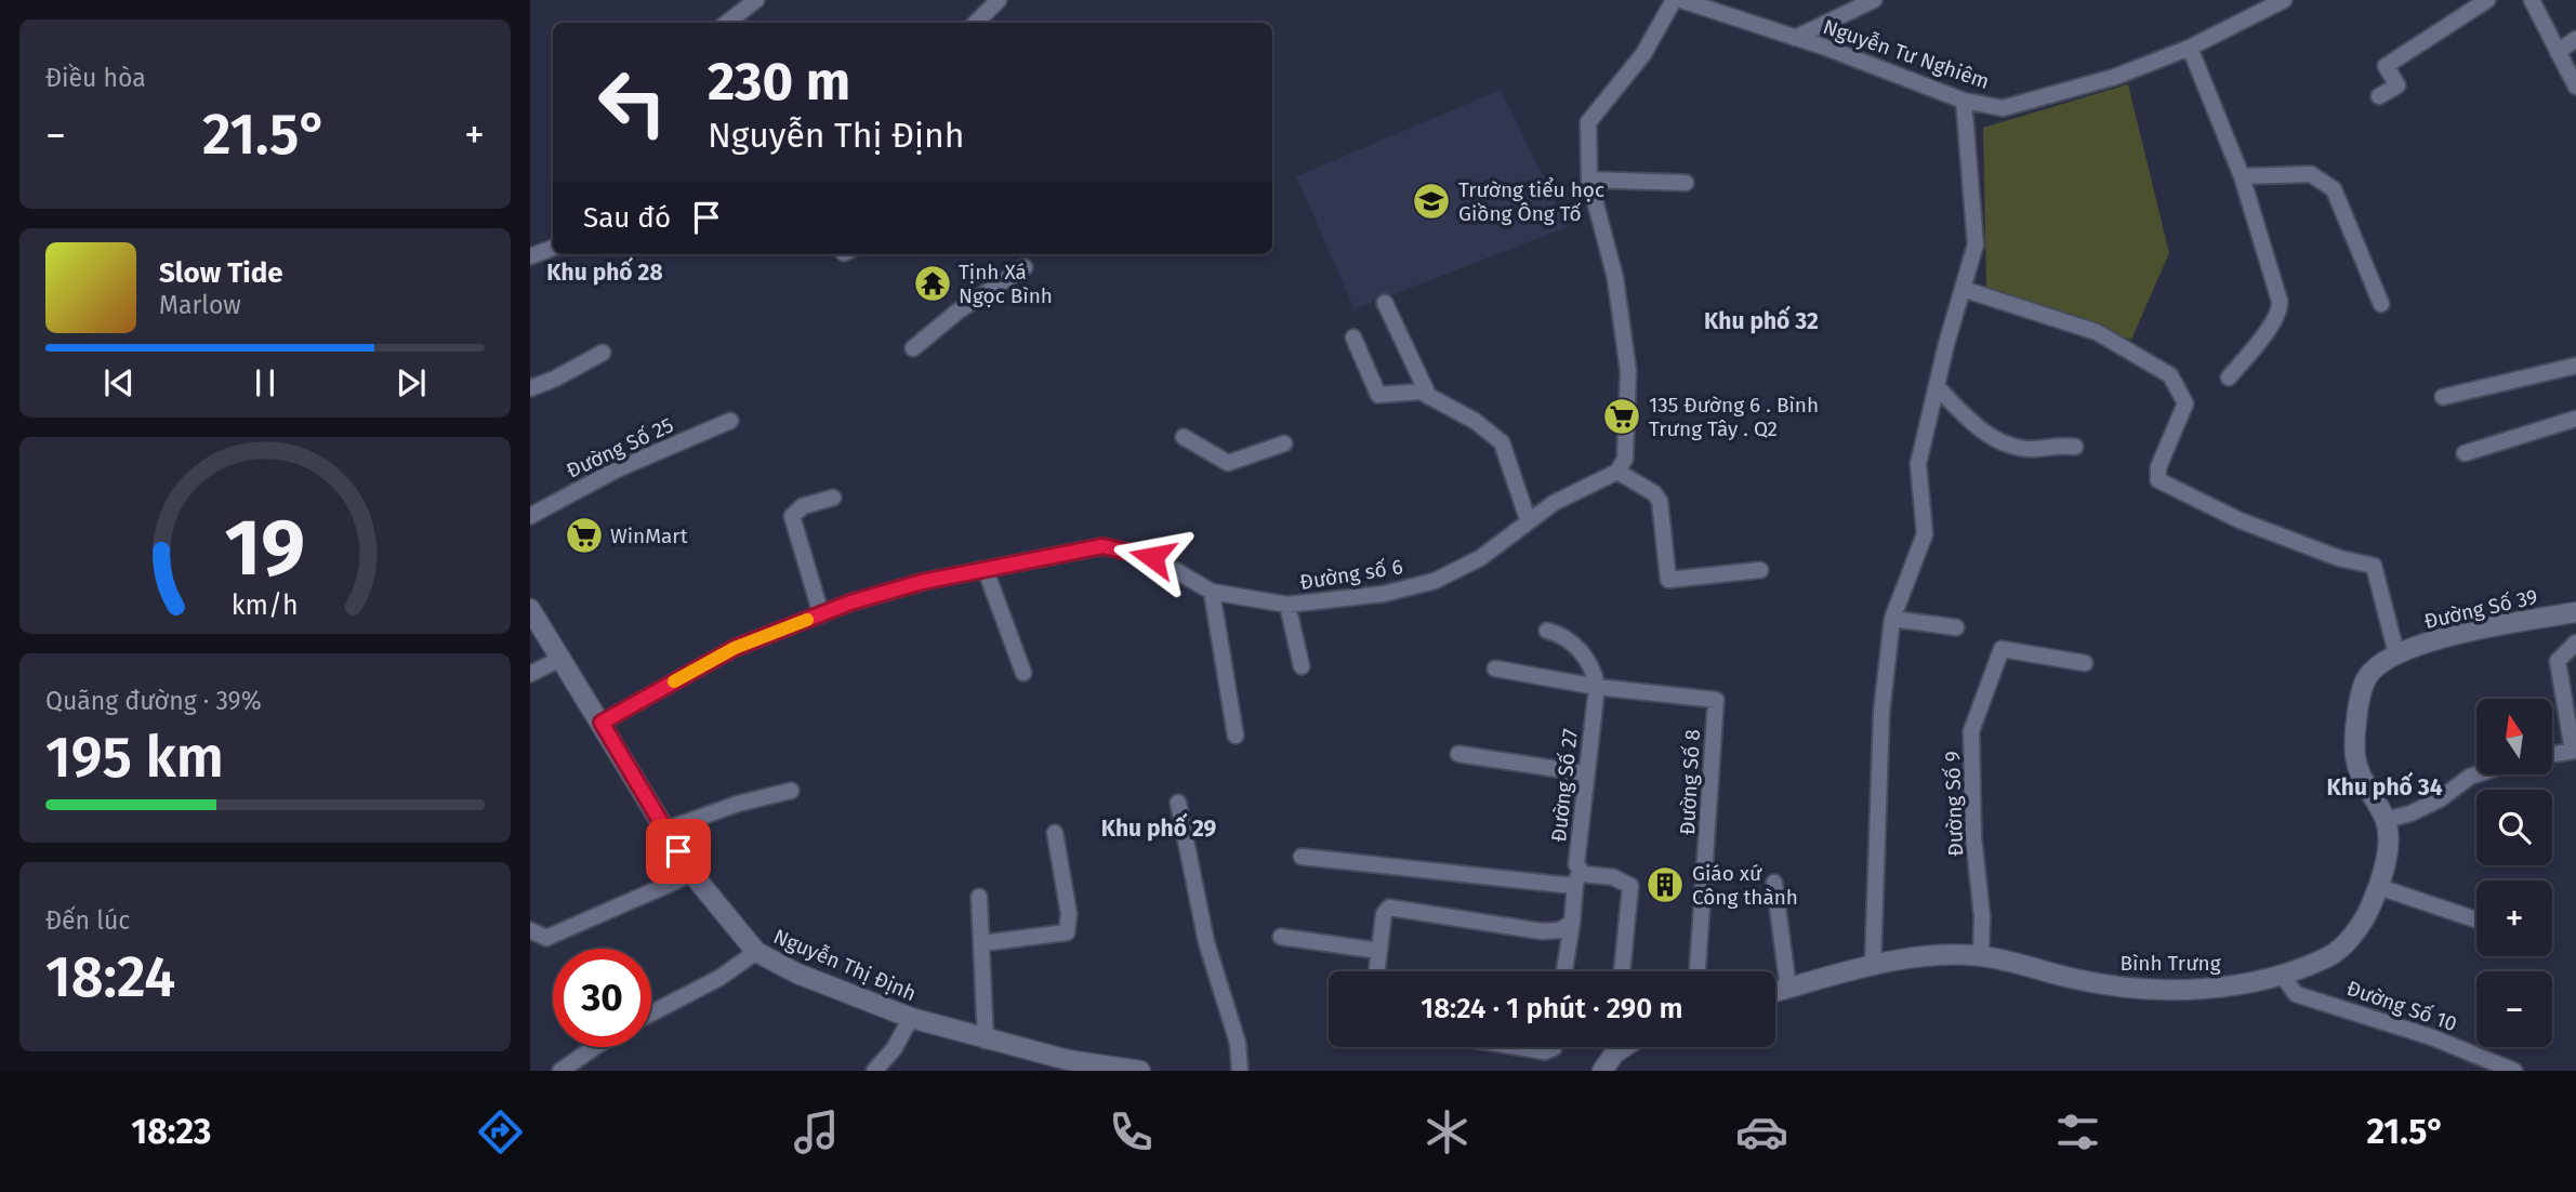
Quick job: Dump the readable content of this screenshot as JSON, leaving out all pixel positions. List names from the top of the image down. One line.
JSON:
{"streets":{"street":["Nguyễn Tư Nghiêm","Đường Số 25","Đường số 6","Đường Số 39","Đường Số 8","Đường Số 27","Đường Số 9","Bình Trưng","Nguyễn Thị Định","Đường Số 10"]},"crossings":[["Đường số 6","Nguyễn Thị Định"],["Đường Số 39","Bình Trưng"],["Đường Số 8","Đường Số 27"],["Đường Số 9","Bình Trưng"],["Bình Trưng","Đường Số 10"]],"districts":["Khu phố 28","Khu phố 32","Khu phố 34","Khu phố 29"],"places":{"school or university":["Trường tiểu học Giồng Ông Tố"],"temple":["Tịnh Xá Ngọc Bình"],"supermarket":["135 Đường 6 . Bình Trưng Tây . Q2","WinMart"],"building":["Giáo xứ Công thành"]},"north":"top","page":{"tile":["Điều hòa",["Quãng đường · 39%","195 km"],["Đến lúc","18:24"]],"turn":["230 m","Nguyễn Thị Định"],"heat":["−","21.5°","+"],"then":"Sau đó","song":["Slow Tide","Marlow"],"map_buttons":["+","−"],"limit":"30","trip":"18:24 · 1 phút · 290 m","tabs":["18:23","21.5°"],"gauge":["19","km/h"]}}
